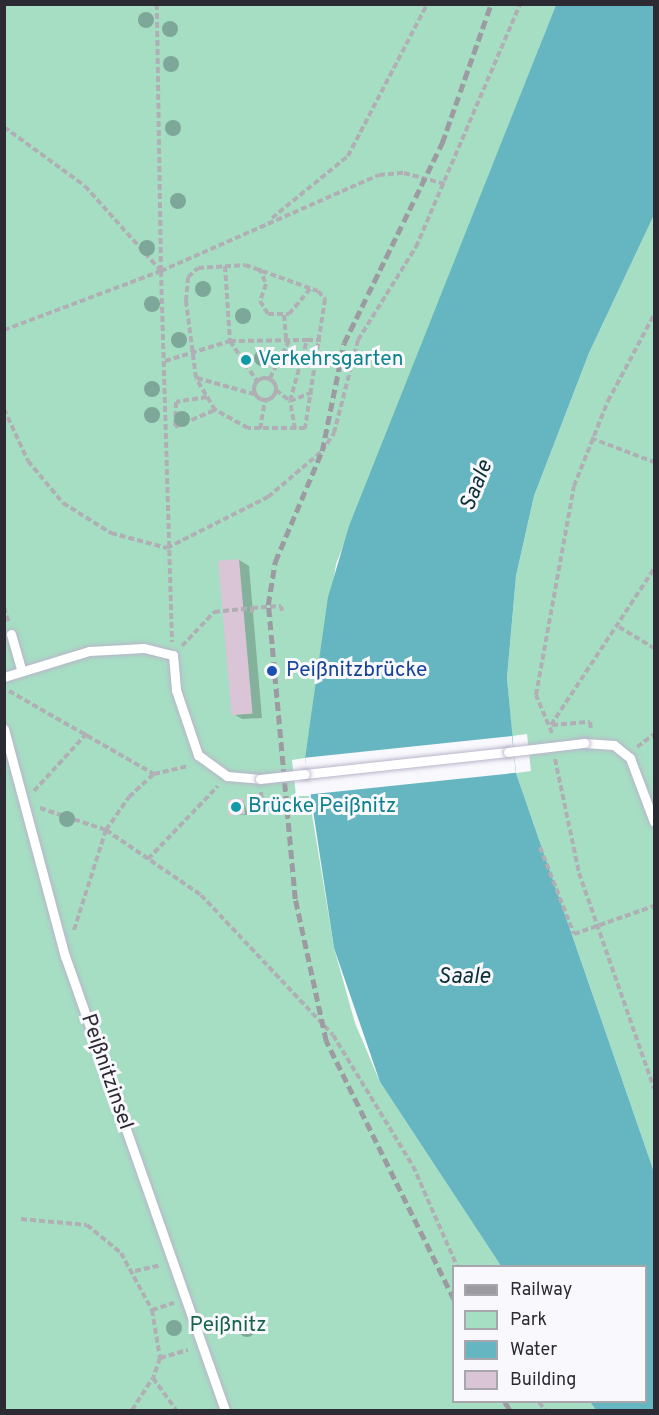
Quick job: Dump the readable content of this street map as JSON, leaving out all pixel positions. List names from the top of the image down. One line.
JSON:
{"streets":{"lane":["Peißnitzinsel"]},"water":["Saale"],"parks":["Peißnitz"],"places":["Verkehrsgarten","Peißnitzbrücke","Brücke Peißnitz"],"legend":["Railway","Park","Water","Building"]}
